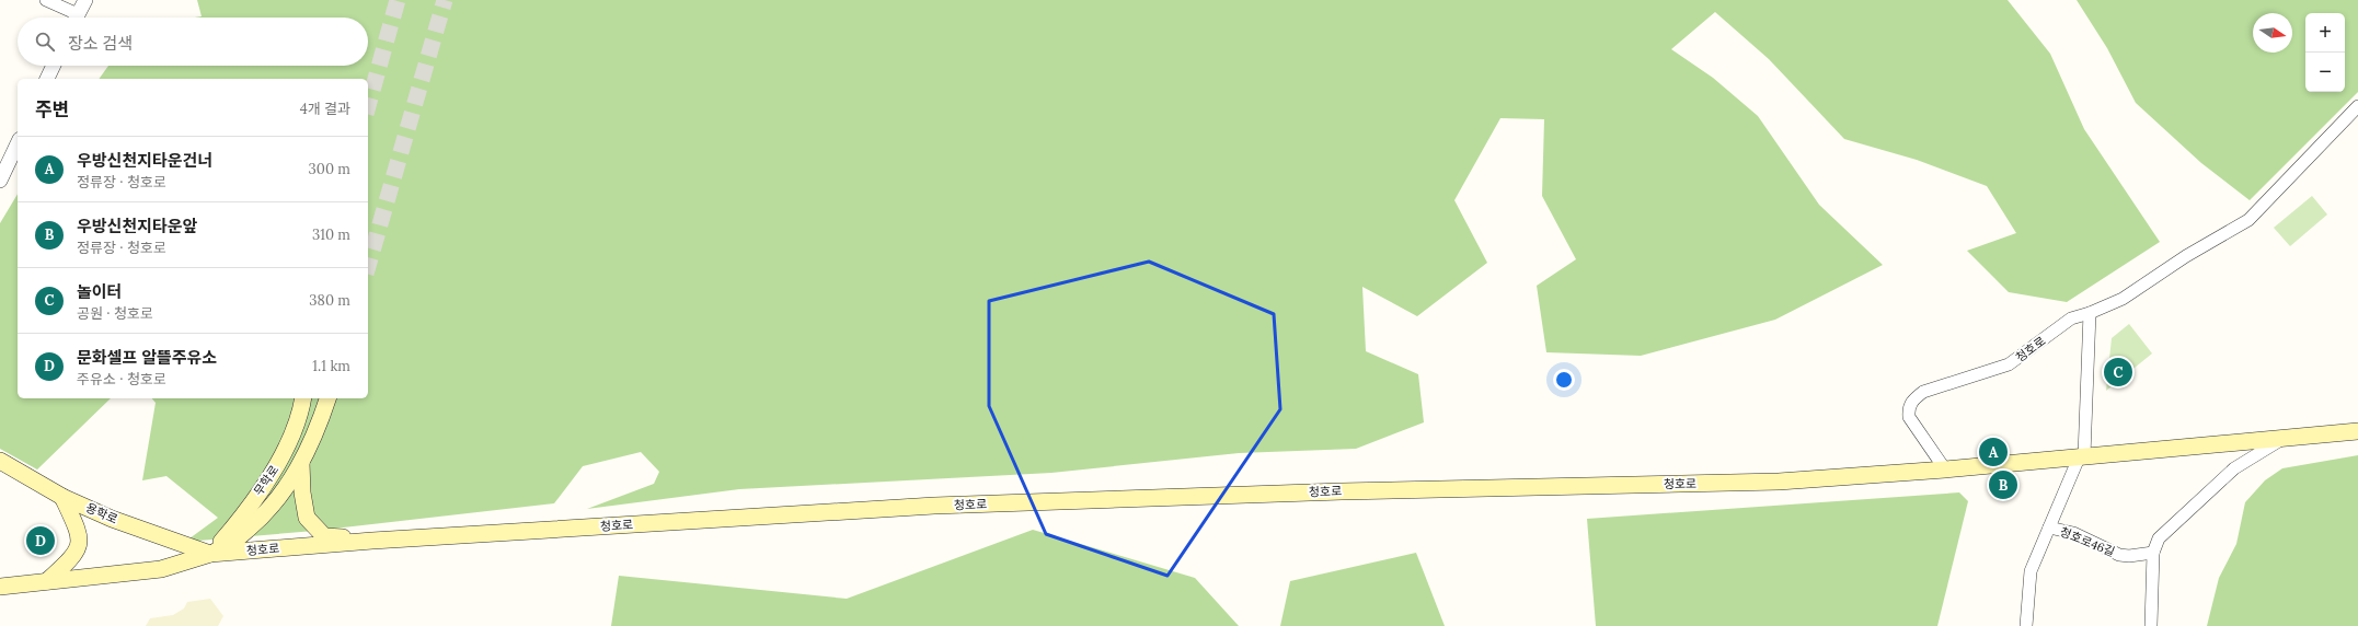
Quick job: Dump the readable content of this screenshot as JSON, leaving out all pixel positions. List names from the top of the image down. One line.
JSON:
{"streets":{"main road":["청호로","무학로","용학로"],"street":["청호로46길"]},"crossings":[["청호로","무학로"],["청호로","용학로"],["청호로","청호로46길"],["무학로","용학로"]],"north":"right","page":{"map_buttons":["+","−"],"search":"장소 검색","heading":["주변","4개 결과"],"list":[{"mark":"A","name":"우방신천지타운건너","note":"정류장 · 청호로","value":"300 m"},{"mark":"B","name":"우방신천지타운앞","note":"정류장 · 청호로","value":"310 m"},{"mark":"C","name":"놀이터","note":"공원 · 청호로","value":"380 m"},{"mark":"D","name":"문화셀프 알뜰주유소","note":"주유소 · 청호로","value":"1.1 km"}],"pins":["C","A","B","D"]}}
